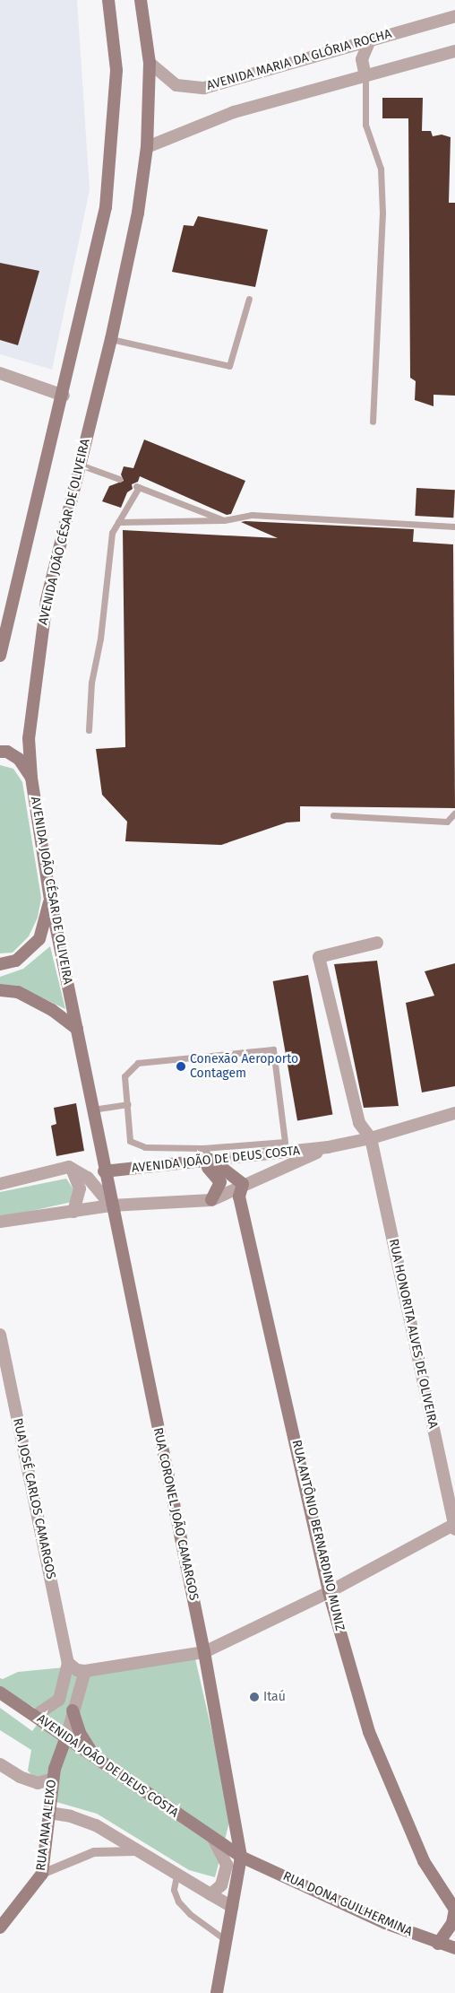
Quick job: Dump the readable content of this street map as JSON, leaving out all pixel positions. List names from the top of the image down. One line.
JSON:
{"streets":{"main road":["AVENIDA JOÃO CÉSAR DE OLIVEIRA","AVENIDA JOÃO DE DEUS COSTA","RUA CORONEL JOÃO CAMARGOS","RUA ANTÔNIO BERNARDINO MUNIZ","RUA ANA ALEIXO","RUA DONA GUILHERMINA"],"street":["AVENIDA MARIA DA GLÓRIA ROCHA","RUA HONORITA ALVES DE OLIVEIRA","RUA JOSÉ CARLOS CAMARGOS"]},"crossings":[["AVENIDA MARIA DA GLÓRIA ROCHA","AVENIDA JOÃO CÉSAR DE OLIVEIRA"],["AVENIDA JOÃO CÉSAR DE OLIVEIRA","AVENIDA JOÃO DE DEUS COSTA"],["AVENIDA JOÃO CÉSAR DE OLIVEIRA","RUA CORONEL JOÃO CAMARGOS"],["AVENIDA JOÃO DE DEUS COSTA","RUA HONORITA ALVES DE OLIVEIRA"],["AVENIDA JOÃO DE DEUS COSTA","RUA JOSÉ CARLOS CAMARGOS"],["AVENIDA JOÃO DE DEUS COSTA","RUA CORONEL JOÃO CAMARGOS"],["AVENIDA JOÃO DE DEUS COSTA","RUA ANTÔNIO BERNARDINO MUNIZ"],["AVENIDA JOÃO DE DEUS COSTA","RUA ANA ALEIXO"],["AVENIDA JOÃO DE DEUS COSTA","RUA DONA GUILHERMINA"],["RUA CORONEL JOÃO CAMARGOS","RUA DONA GUILHERMINA"]],"places":["Conexão Aeroporto Contagem","Itaú"]}
